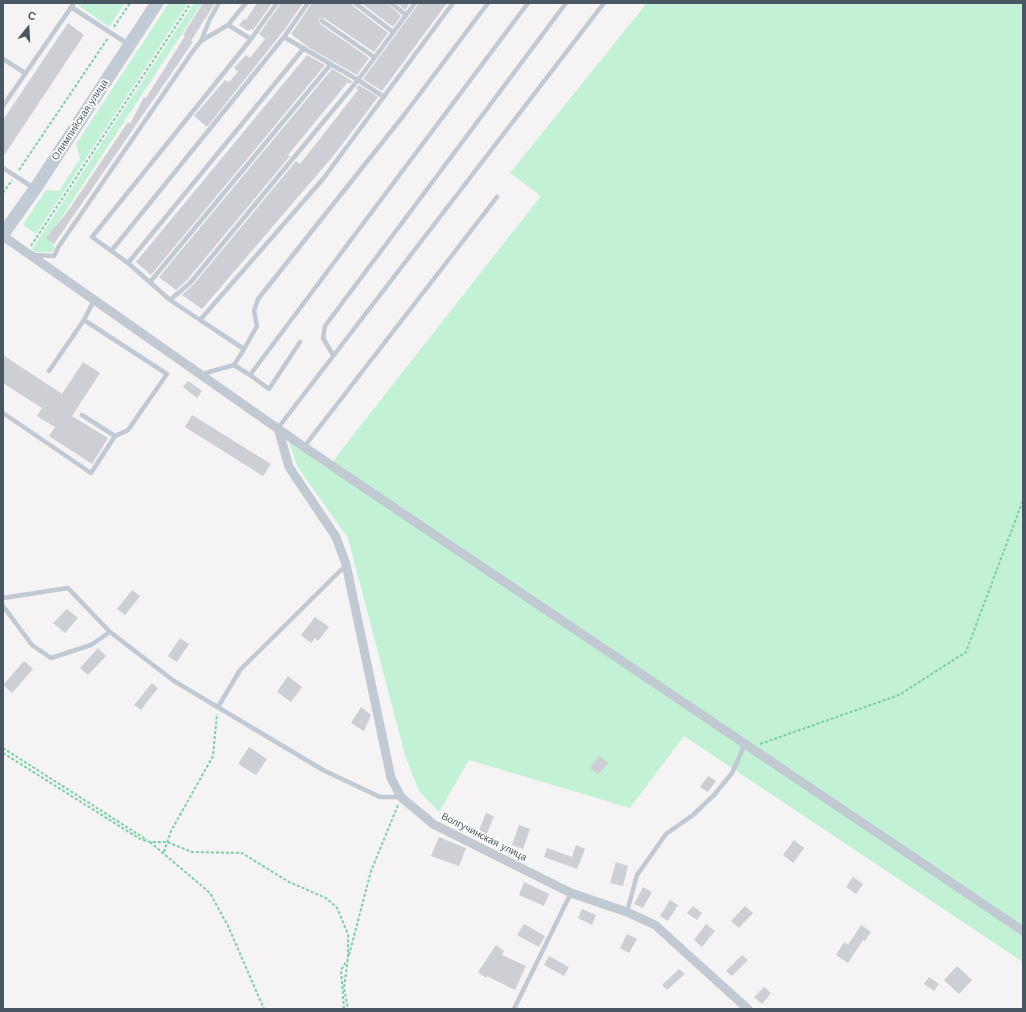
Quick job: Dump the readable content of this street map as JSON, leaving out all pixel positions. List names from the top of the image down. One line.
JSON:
{"streets":{"main road":["Олимпийская улица"],"street":["Волгучинская улица"]},"north":"top"}
